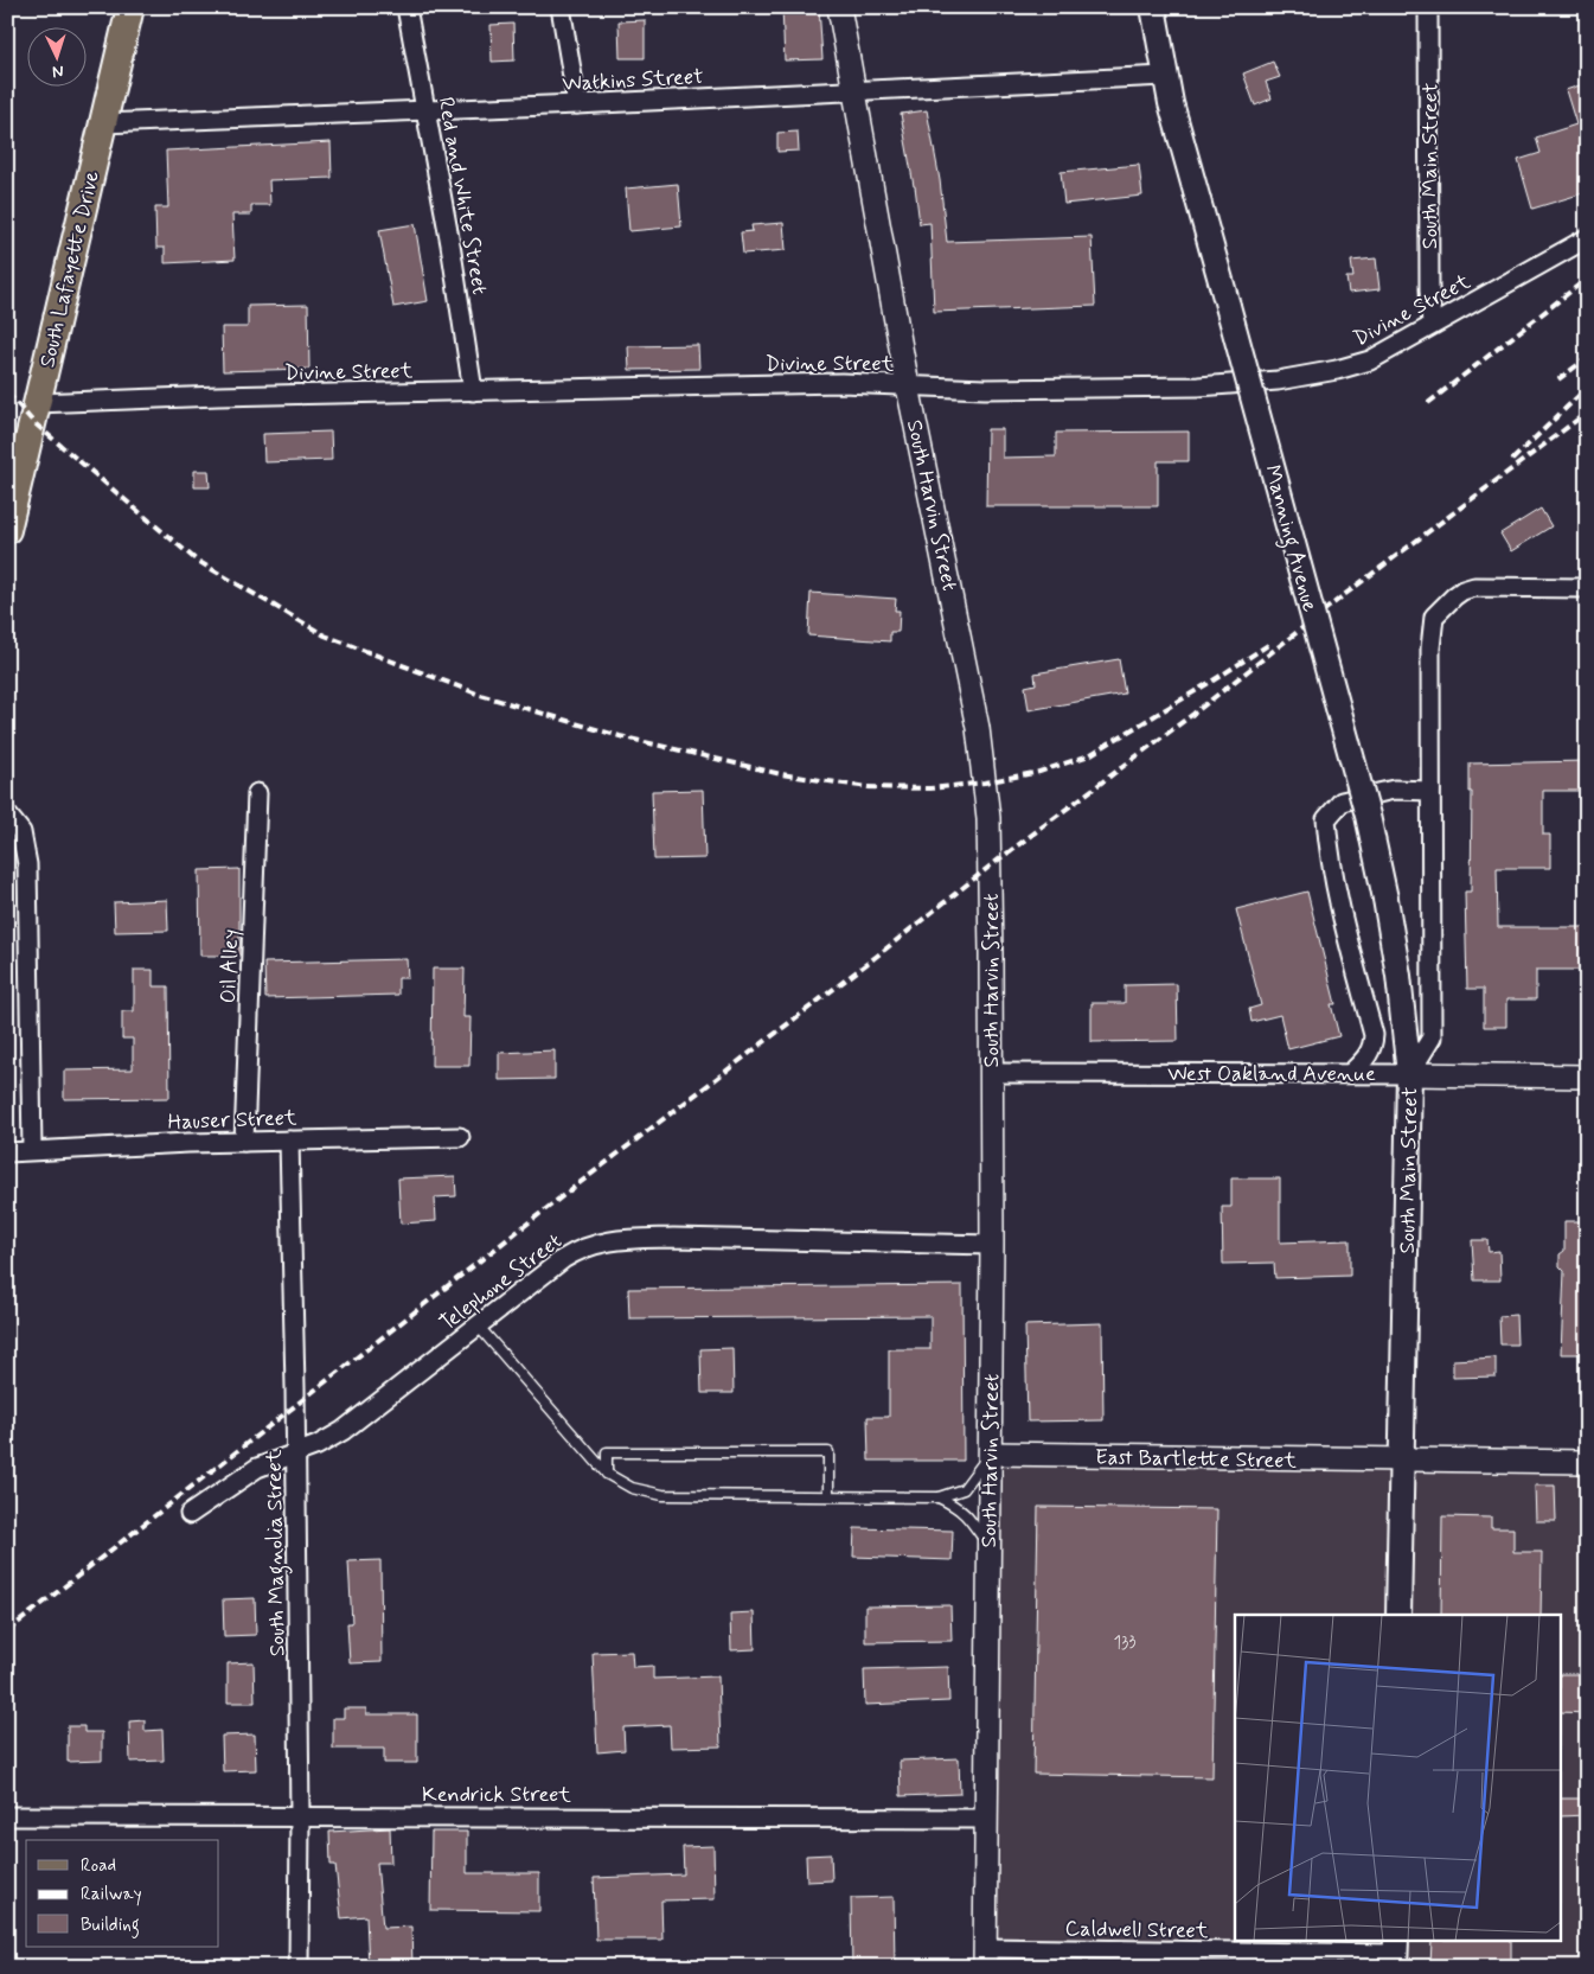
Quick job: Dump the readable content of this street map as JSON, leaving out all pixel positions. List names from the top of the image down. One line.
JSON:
{"streets":{"main road":["South Main Street","South Lafayette Drive","Manning Avenue"],"street":["Watkins Street","Red and White Street","Divine Street","South Harvin Street","Oil Alley","West Oakland Avenue","Hauser Street","Telephone Street","East Bartlette Street","South Magnolia Street","Kendrick Street","Caldwell Street"]},"crossings":[["Watkins Street","Red and White Street"],["Watkins Street","South Lafayette Drive"],["Watkins Street","South Harvin Street"],["Watkins Street","Manning Avenue"],["South Main Street","Divine Street"],["South Main Street","Manning Avenue"],["South Main Street","West Oakland Avenue"],["South Main Street","East Bartlette Street"],["Red and White Street","Divine Street"],["South Lafayette Drive","Divine Street"],["Divine Street","South Harvin Street"],["South Harvin Street","West Oakland Avenue"],["South Harvin Street","Telephone Street"],["South Harvin Street","East Bartlette Street"],["South Harvin Street","Kendrick Street"],["South Harvin Street","Caldwell Street"],["Manning Avenue","West Oakland Avenue"],["Oil Alley","Hauser Street"],["Hauser Street","South Magnolia Street"],["Telephone Street","South Magnolia Street"],["South Magnolia Street","Kendrick Street"]],"house_numbers":["133"],"legend":["Road","Railway","Building"],"north":"bottom"}
